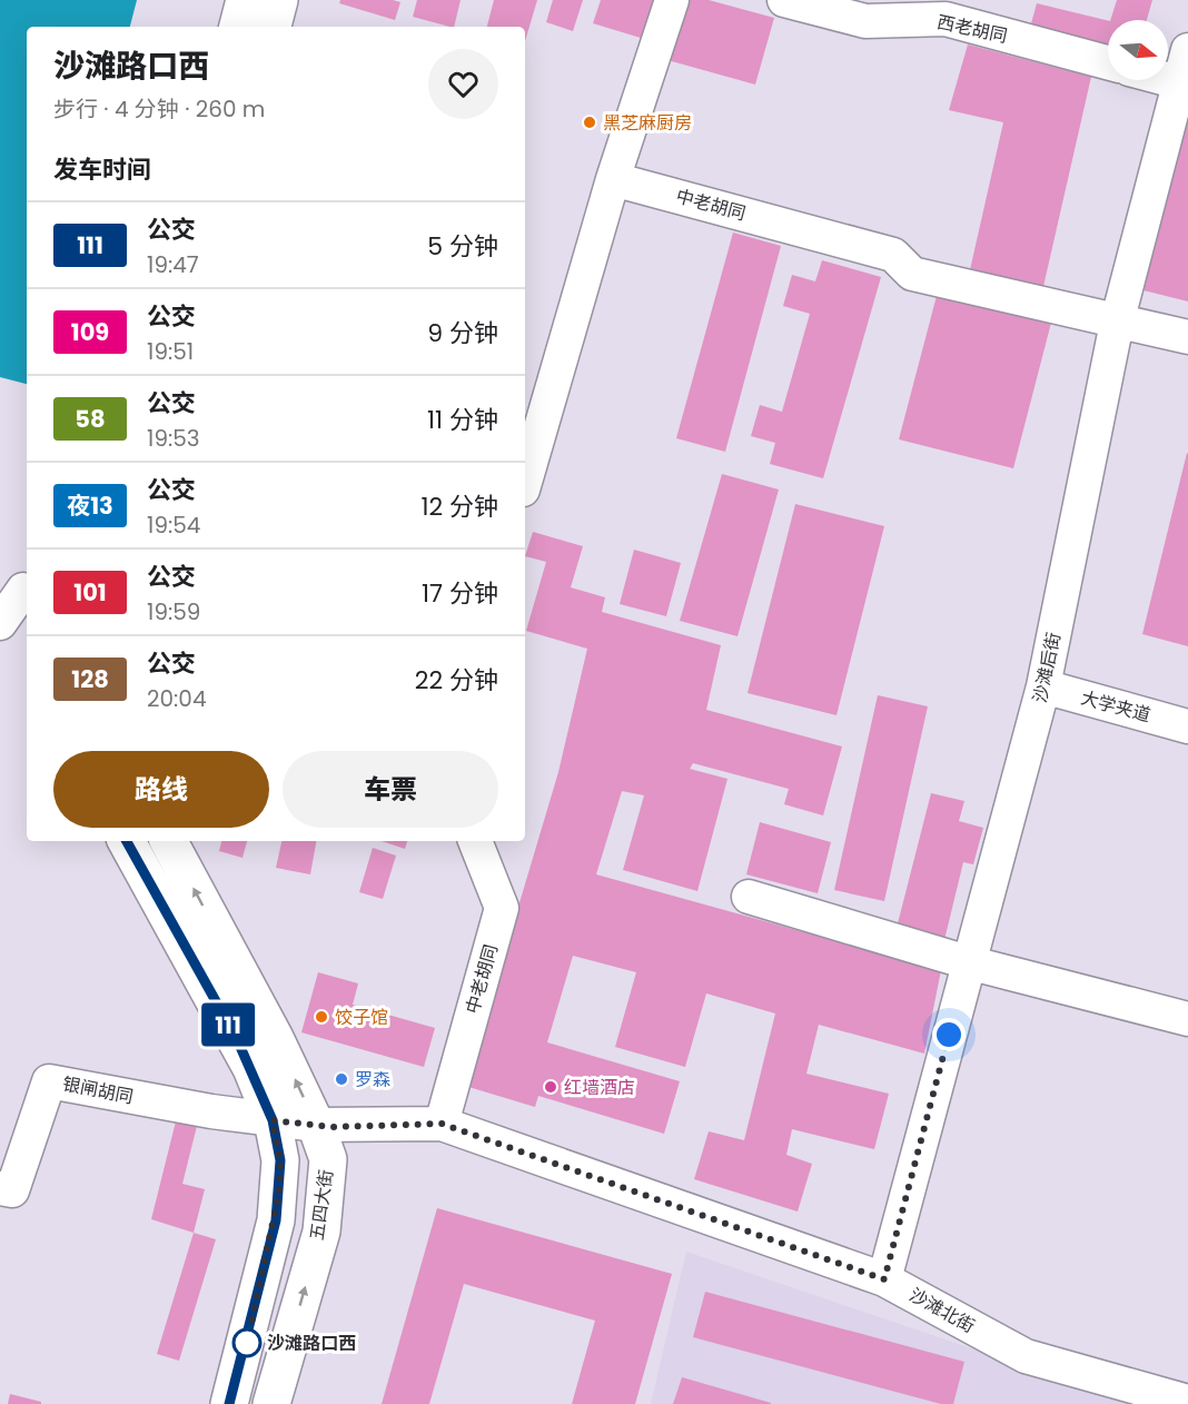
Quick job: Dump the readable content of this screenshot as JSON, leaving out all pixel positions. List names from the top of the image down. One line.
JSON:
{"streets":{"main road":["五四大街"],"street":["西老胡同","中老胡同","沙滩后街","大学夹道","银闸胡同","沙滩北街"]},"crossings":[["中老胡同","沙滩后街"],["中老胡同","沙滩北街"],["沙滩后街","大学夹道"],["沙滩后街","沙滩北街"],["银闸胡同","沙滩北街"],["五四大街","沙滩北街"]],"places":["黑芝麻厨房","饺子馆","罗森","红墙酒店","沙滩路口西"],"lines":["bus line 111"],"north":"right","page":{"on_map":"111","heading":[["沙滩路口西","步行 · 4 分钟 · 260 m"],"发车时间"],"list":[{"mark":"111","name":"公交","note":"19:47","value":"5 分钟"},{"mark":"109","name":"公交","note":"19:51","value":"9 分钟"},{"mark":"58","name":"公交","note":"19:53","value":"11 分钟"},{"mark":"夜13","name":"公交","note":"19:54","value":"12 分钟"},{"mark":"101","name":"公交","note":"19:59","value":"17 分钟"},{"mark":"128","name":"公交","note":"20:04","value":"22 分钟"}],"buttons":["路线","车票"]}}
